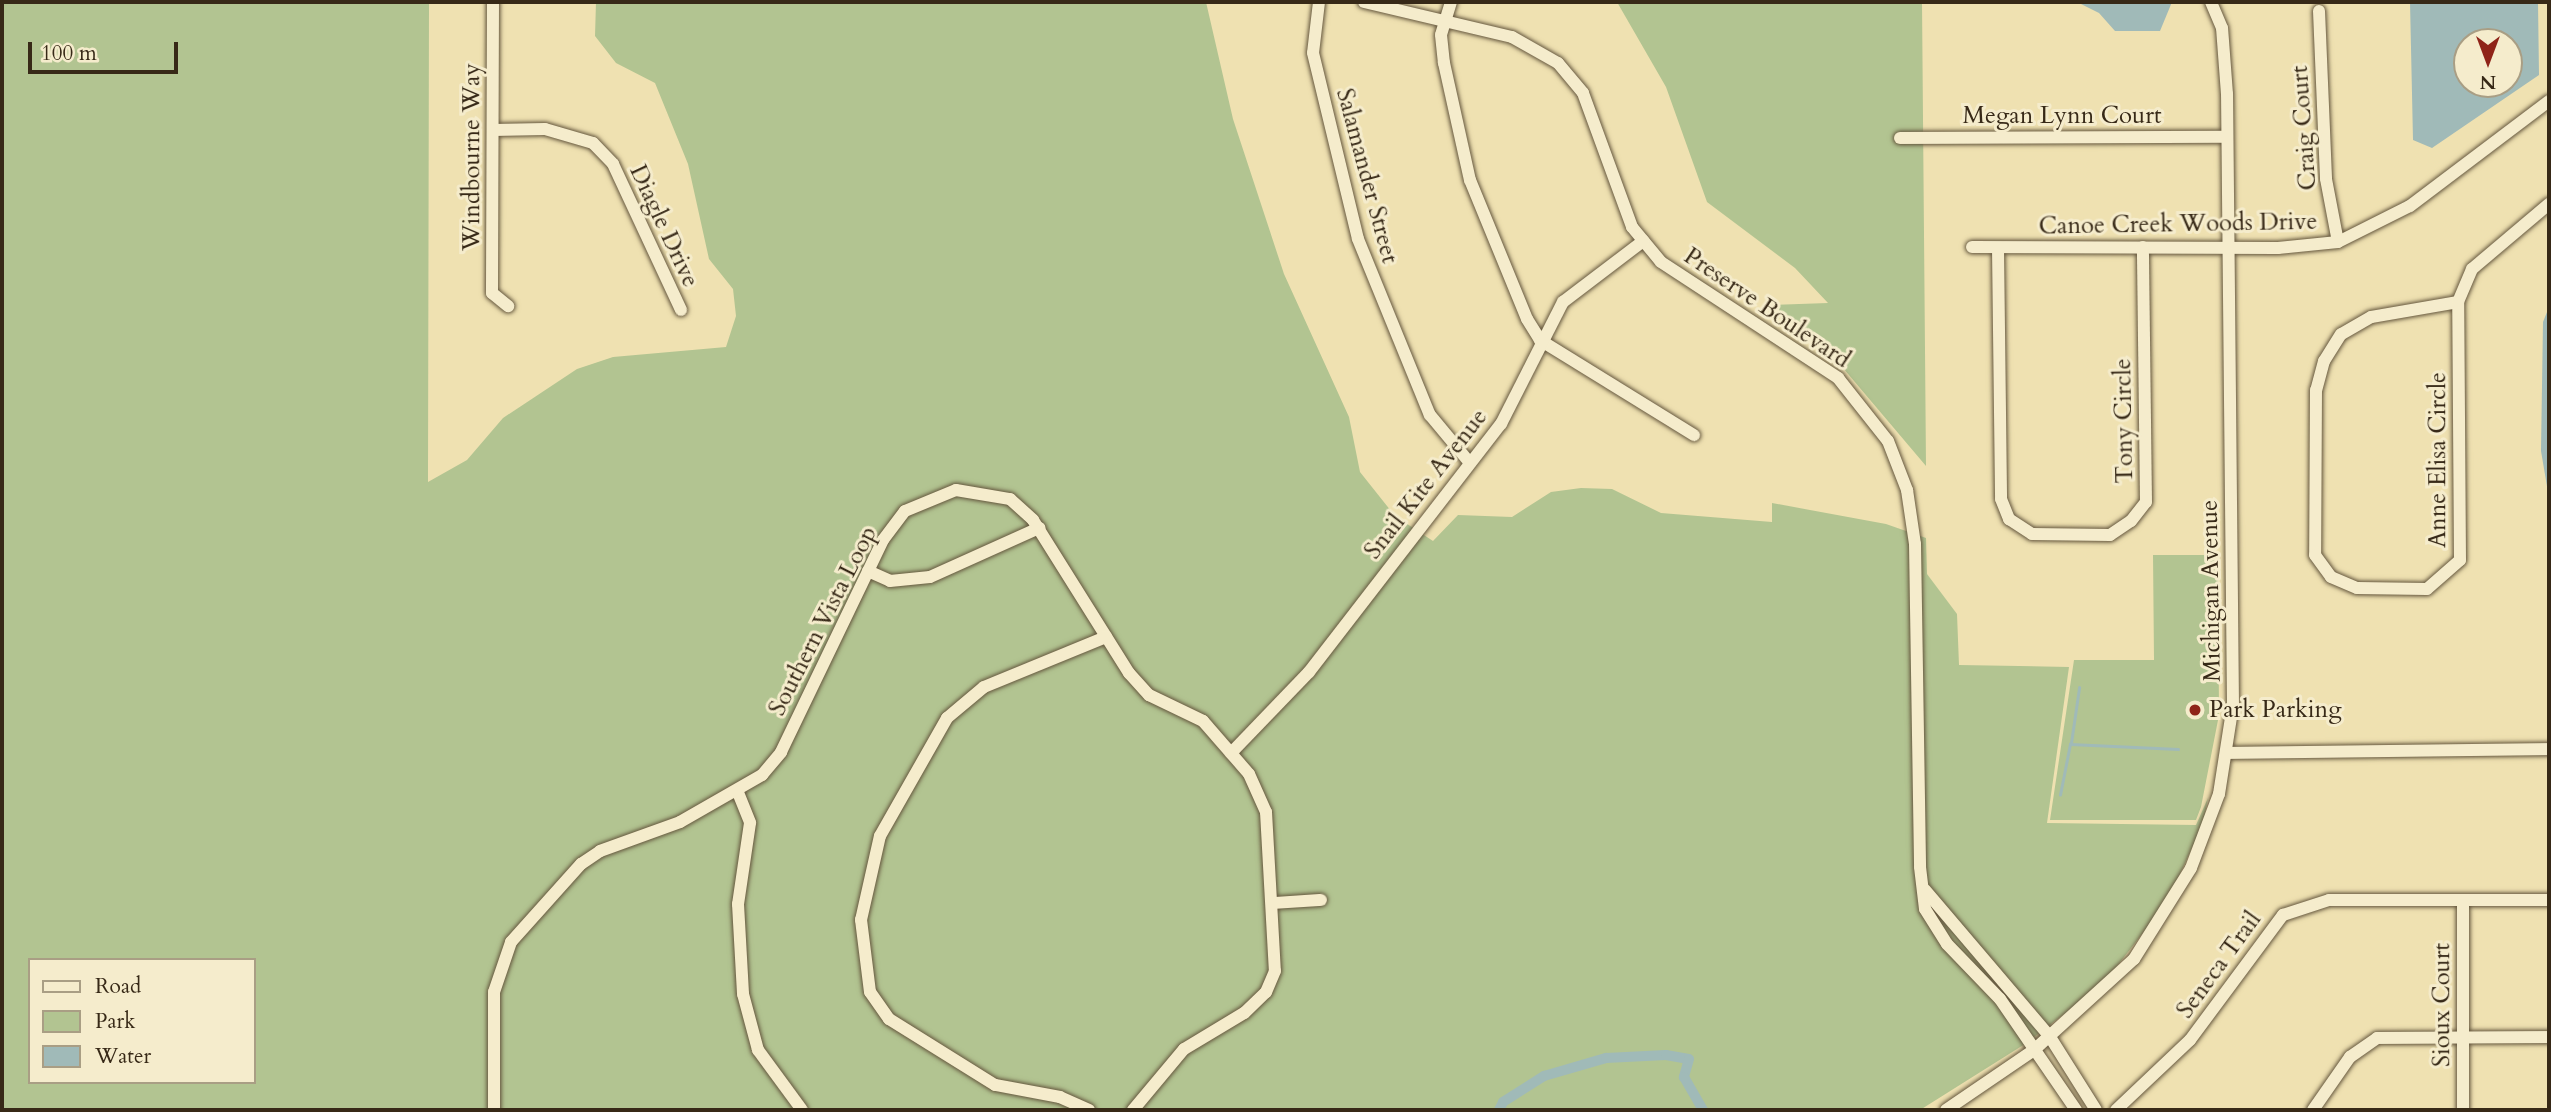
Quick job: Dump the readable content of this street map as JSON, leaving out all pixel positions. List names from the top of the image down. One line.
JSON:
{"streets":{"street":["Megan Lynn Court","Craig Court","Windbourne Way","Salamander Street","Canoe Creek Woods Drive","Diagle Drive","Preserve Boulevard","Tony Circle","Anne Elisa Circle","Snail Kite Avenue","Michigan Avenue","Southern Vista Loop","Seneca Trail","Sioux Court"]},"crossings":[["Megan Lynn Court","Michigan Avenue"],["Craig Court","Canoe Creek Woods Drive"],["Windbourne Way","Diagle Drive"],["Salamander Street","Snail Kite Avenue"],["Canoe Creek Woods Drive","Tony Circle"],["Canoe Creek Woods Drive","Michigan Avenue"],["Preserve Boulevard","Snail Kite Avenue"],["Preserve Boulevard","Michigan Avenue"],["Snail Kite Avenue","Southern Vista Loop"],["Seneca Trail","Sioux Court"]],"places":["Park Parking"],"legend":["Road","Park","Water"],"scale_bar":"100 m","north":"bottom"}
